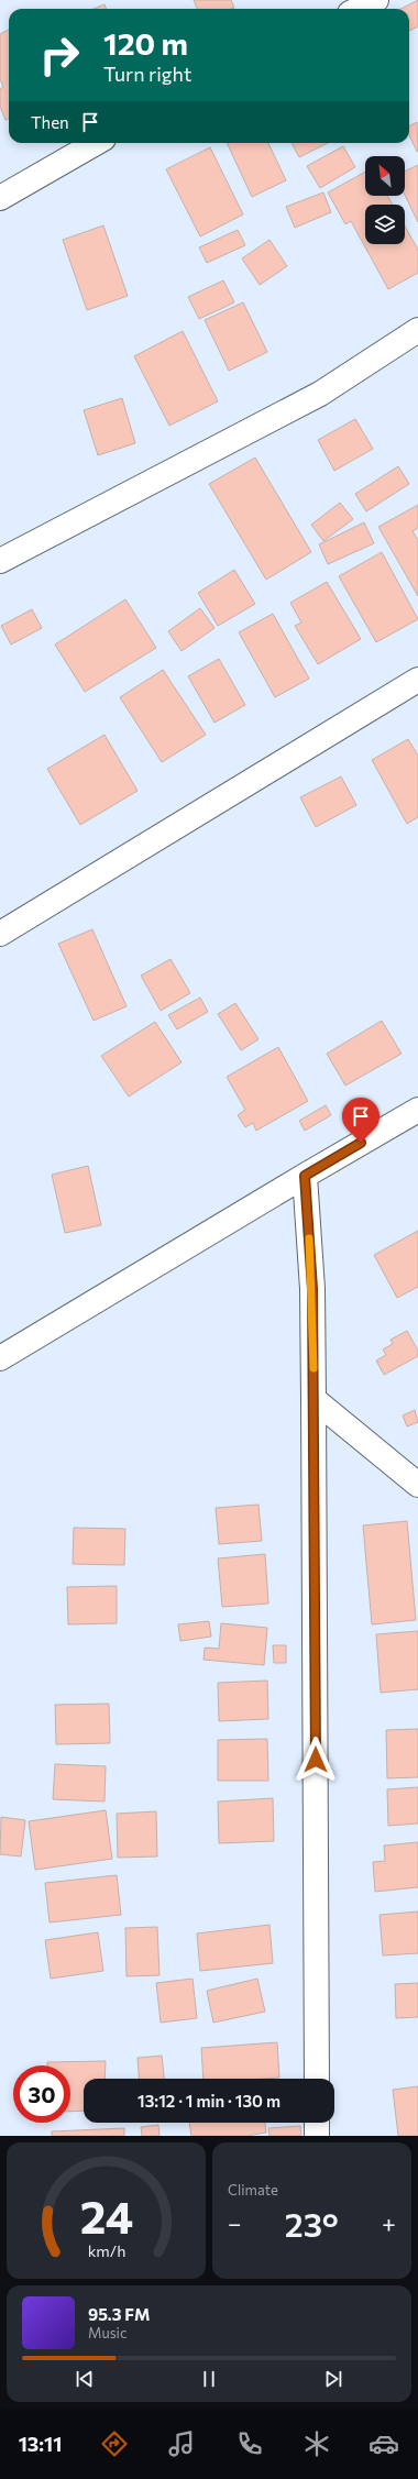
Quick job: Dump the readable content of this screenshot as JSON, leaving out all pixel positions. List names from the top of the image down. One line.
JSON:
{"north":"top left","page":{"turn":["120 m","Turn right"],"then":"Then","limit":"30","trip":"13:12 · 1 min · 130 m","tile":"Climate","heat":["−","23°","+"],"song":["95.3 FM","Music"],"tabs":"13:11","gauge":["24","km/h"]}}
